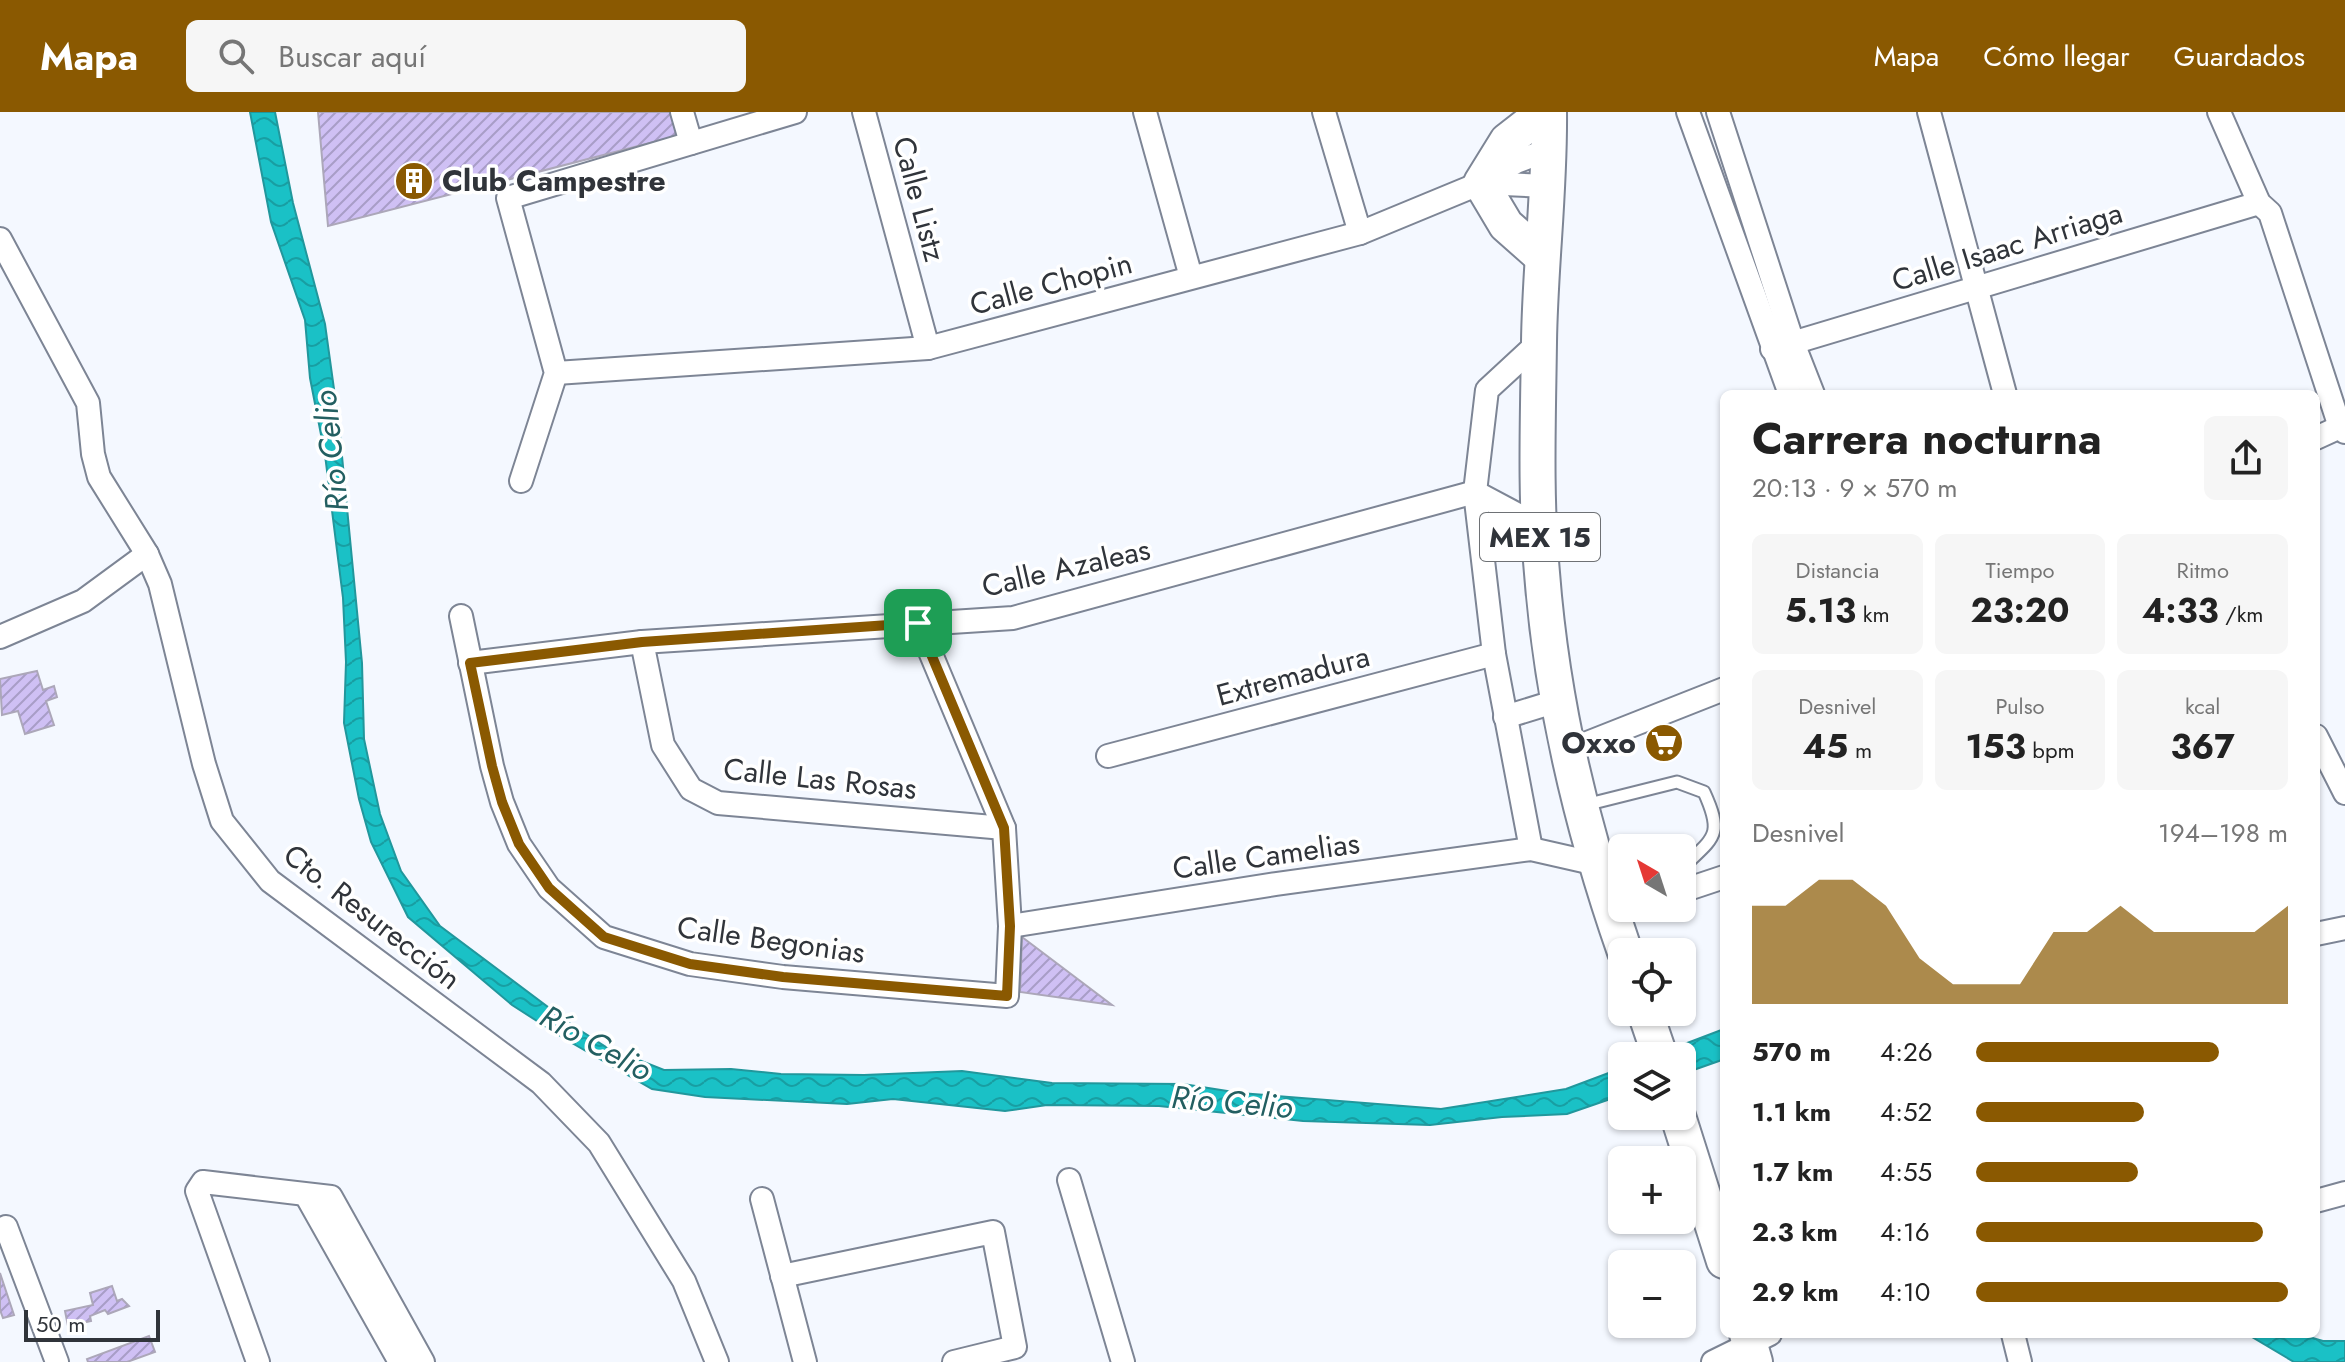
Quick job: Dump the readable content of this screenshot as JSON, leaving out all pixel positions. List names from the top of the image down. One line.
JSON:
{"streets":{"main road":["MEX 15"],"street":["Calle Listz","Calle Isaac Arriaga","Calle Chopin","Calle Azaleas","Extremadura","Calle Las Rosas","Calle Camelias","Cto. Resurección","Calle Begonias"]},"crossings":[["Calle Listz","Calle Chopin"],["Calle Chopin","MEX 15"],["Calle Azaleas","Calle Las Rosas"],["Calle Azaleas","Calle Begonias"],["Calle Camelias","Calle Begonias"]],"water":["Río Celio"],"places":{"building":["Club Campestre"],"supermarket":["Oxxo"]},"scale_bar":"50 m","north":"top left","page":{"header":"Mapa","search":"Buscar aquí","nav":["Mapa","Cómo llegar","Guardados"],"heading":["Carrera nocturna","20:13 · 9 × 570 m"],"stats":[["Distancia","5.13 km"],["Tiempo","23:20"],["Ritmo","4:33 /km"],["Desnivel","45 m"],["Pulso","153 bpm"],["kcal","367"]],"chart":["Desnivel","194–198 m"],"map_buttons":["+","−"],"list":[{"name":"570 m","note":"4:26"},{"name":"1.1 km","note":"4:52"},{"name":"1.7 km","note":"4:55"},{"name":"2.3 km","note":"4:16"},{"name":"2.9 km","note":"4:10"}],"scale":"50 m"}}
